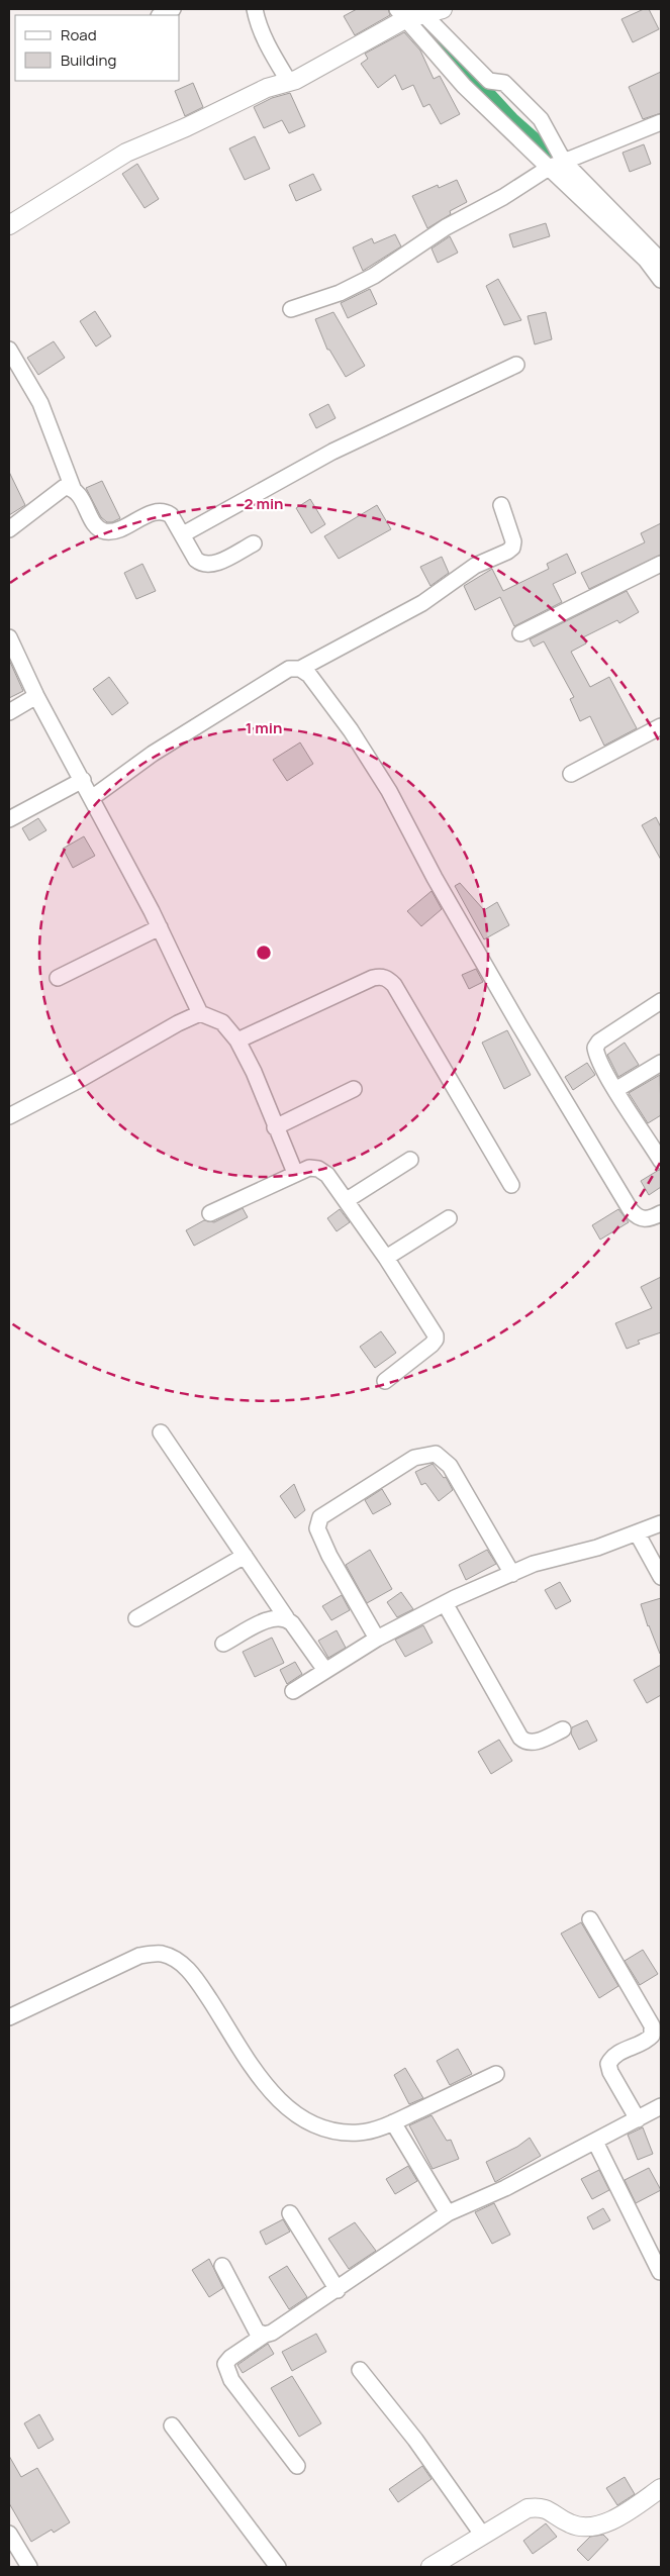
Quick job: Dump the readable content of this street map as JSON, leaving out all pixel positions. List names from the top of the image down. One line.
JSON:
{"legend":["Road","Building"],"rings":["2 min","1 min"]}
